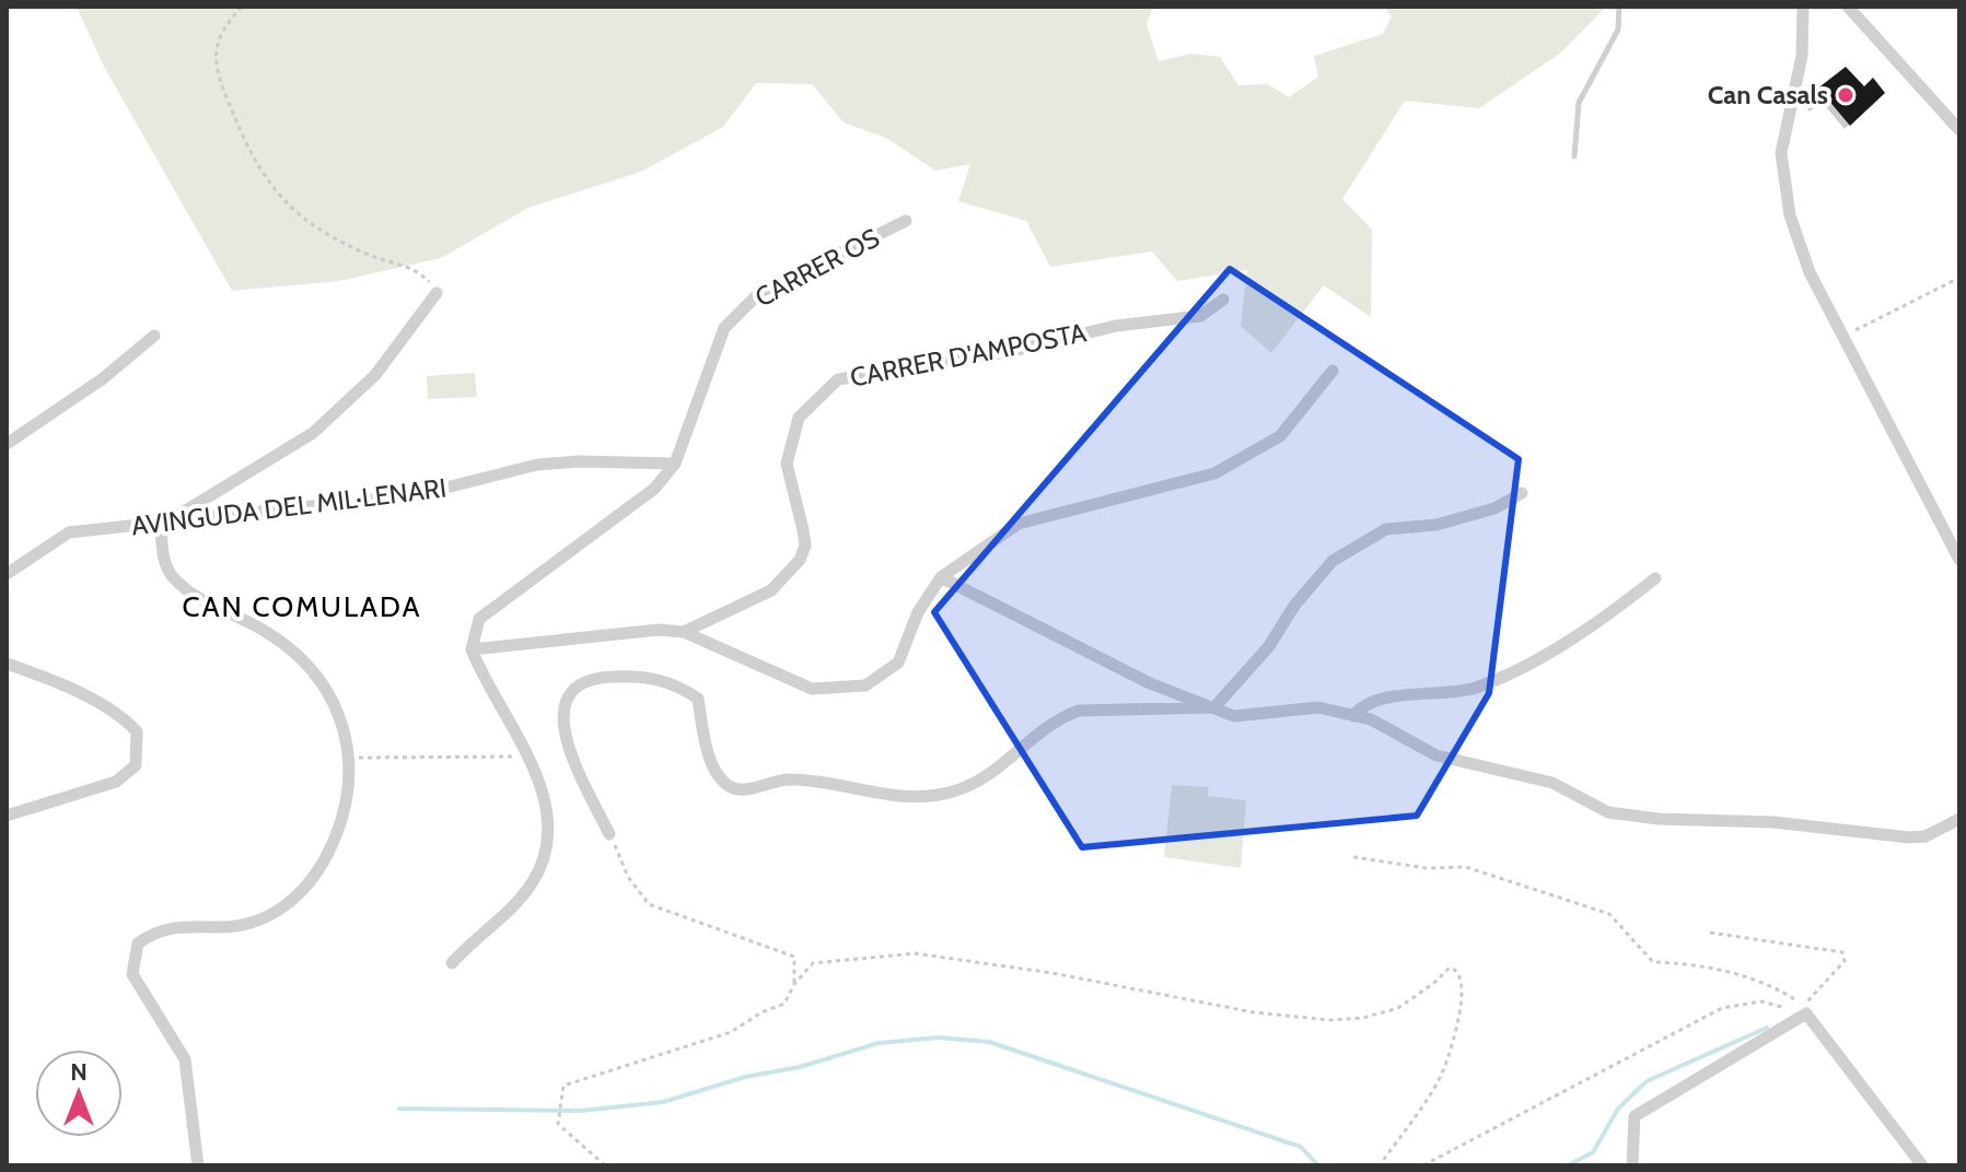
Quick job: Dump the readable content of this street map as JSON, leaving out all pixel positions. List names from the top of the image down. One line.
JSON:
{"streets":{"street":["CARRER OS","CARRER D'AMPOSTA","AVINGUDA DEL MIL·LENARI"]},"crossings":[["CARRER OS","AVINGUDA DEL MIL·LENARI"]],"districts":["CAN COMULADA"],"places":["Can Casals"],"north":"top"}
